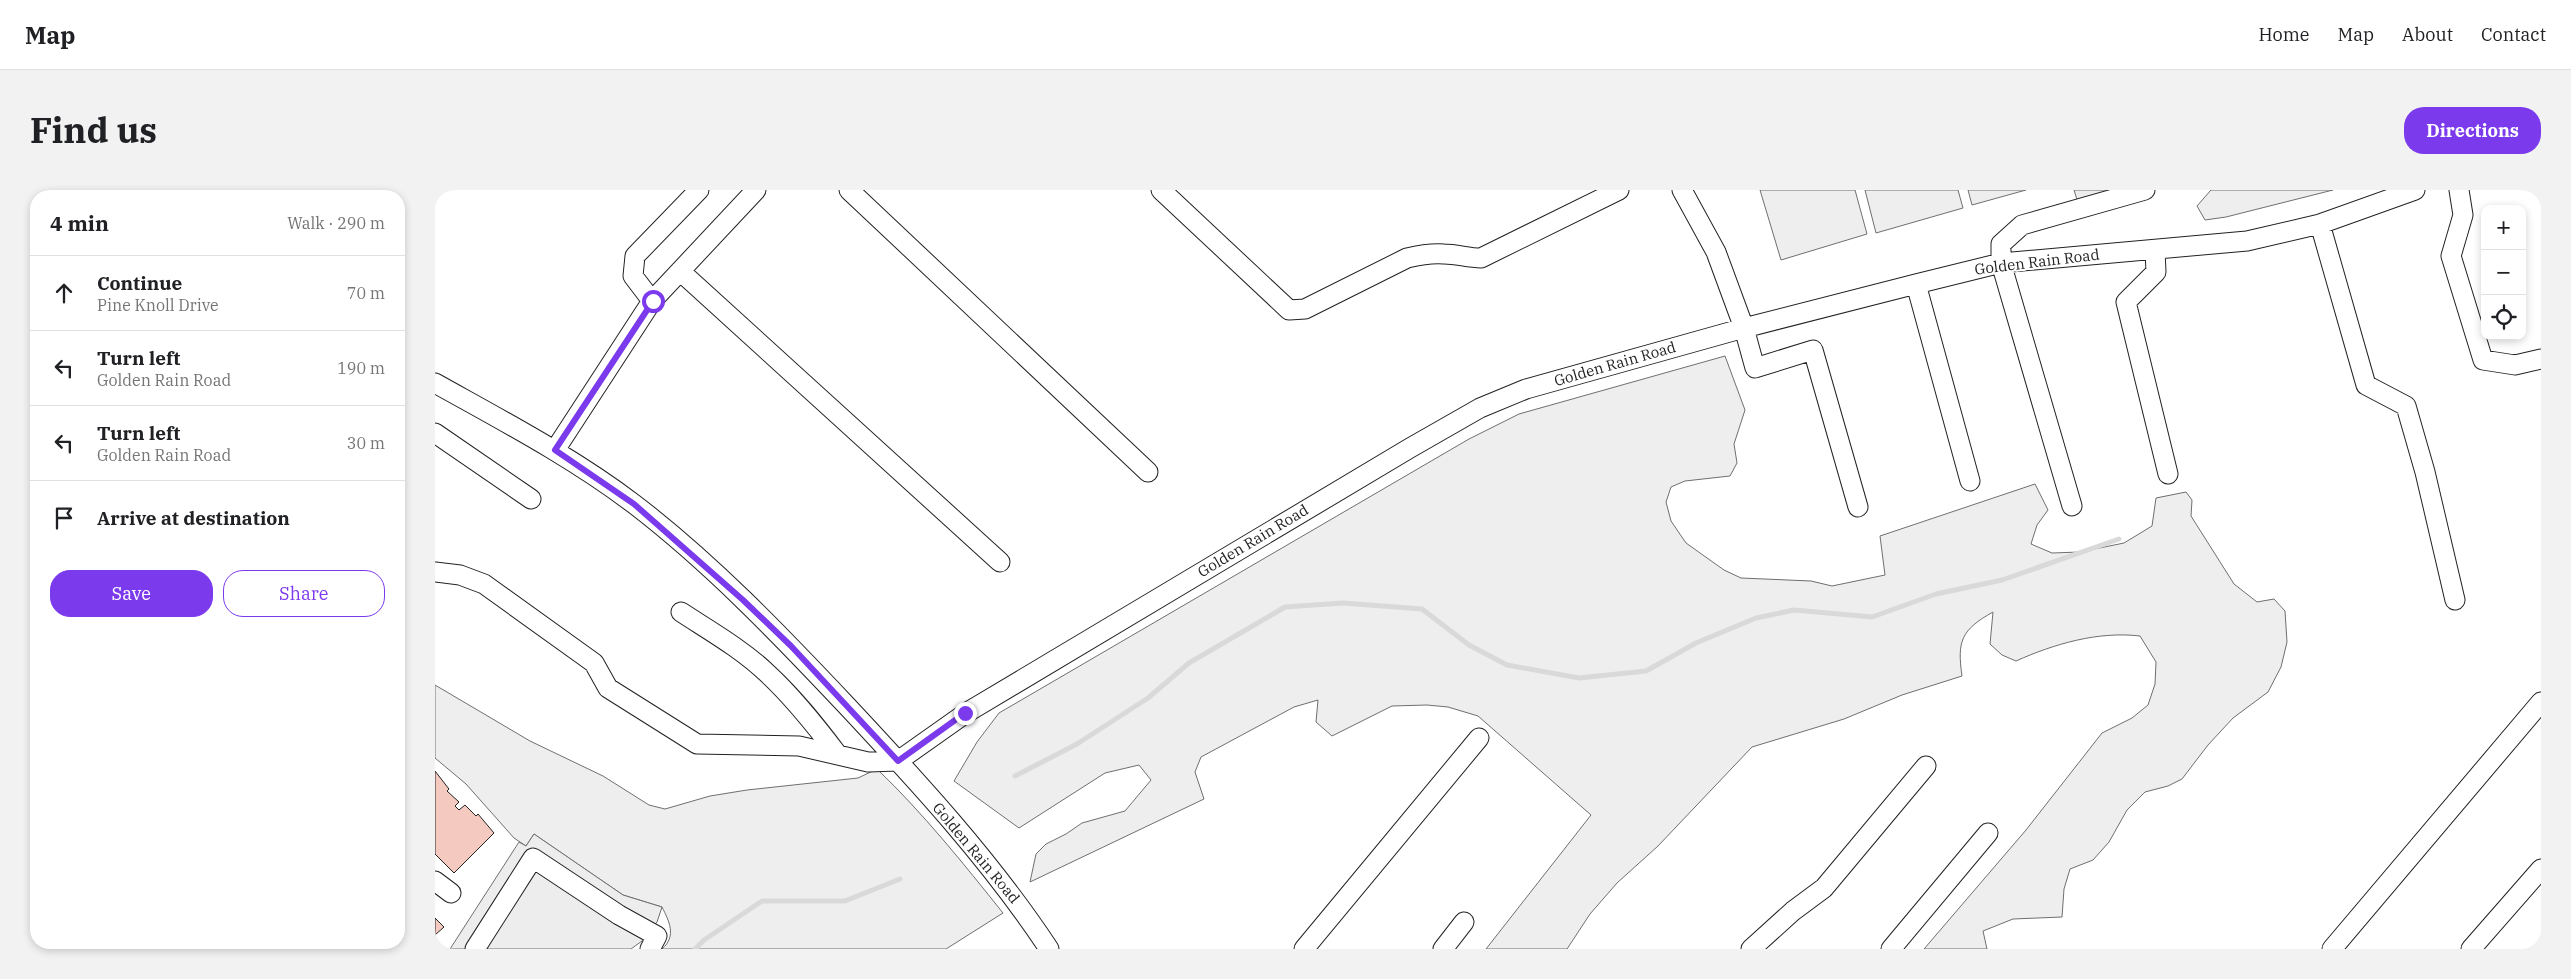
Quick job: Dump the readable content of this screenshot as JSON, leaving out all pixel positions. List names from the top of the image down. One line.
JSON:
{"streets":{"street":["Golden Rain Road"]},"page":{"header":"Map","nav":["Home","Map","About","Contact"],"title":"Find us","buttons":["Directions",["Save","Share"]],"heading":["4 min","Walk · 290 m"],"map_buttons":["+","−"],"list":[["Continue","Pine Knoll Drive","70 m"],["Turn left","Golden Rain Road","190 m"],["Turn left","Golden Rain Road","30 m"],"Arrive at destination"]}}
